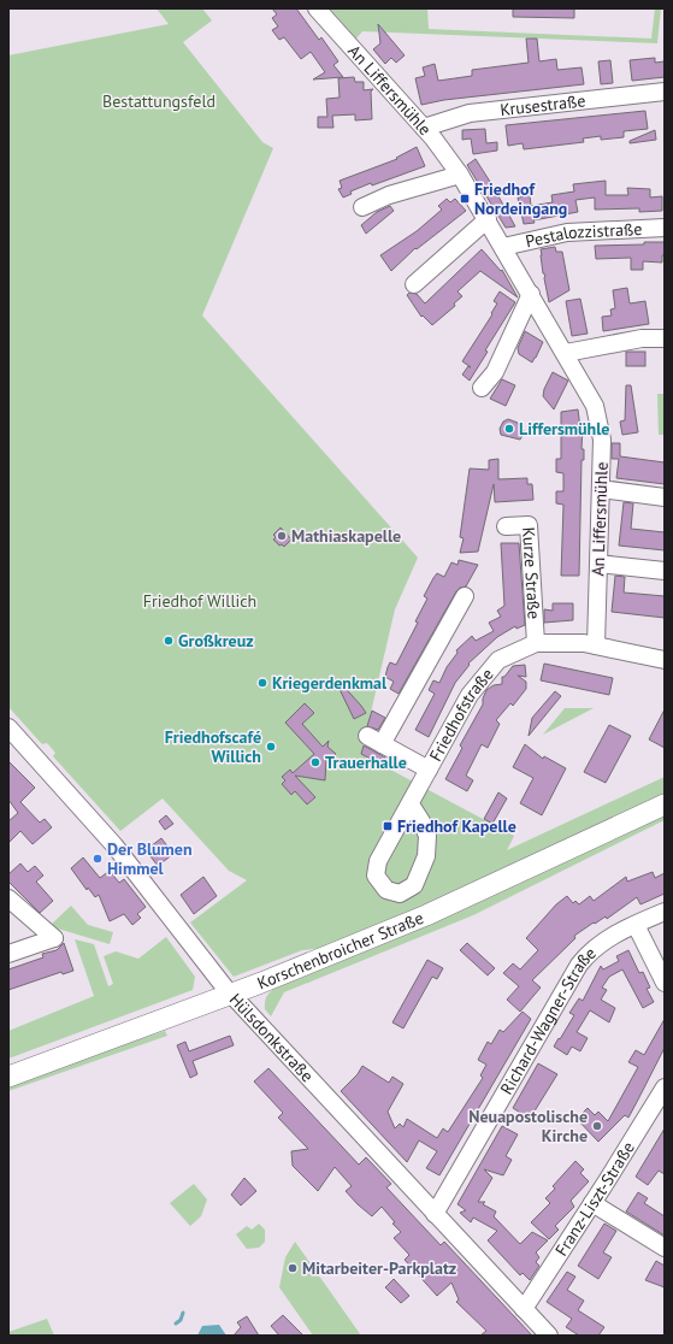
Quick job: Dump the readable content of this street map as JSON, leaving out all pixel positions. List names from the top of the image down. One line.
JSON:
{"streets":{"main road":["Korschenbroicher Straße"],"street":["An Liffersmühle","Krusestraße","Pestalozzistraße","Kurze Straße","Friedhofstraße","Richard-Wagner-Straße","Hülsdonkstraße","Franz-Liszt-Straße"]},"crossings":[["An Liffersmühle","Krusestraße"],["An Liffersmühle","Pestalozzistraße"],["An Liffersmühle","Friedhofstraße"],["Kurze Straße","Friedhofstraße"],["Korschenbroicher Straße","Hülsdonkstraße"],["Richard-Wagner-Straße","Hülsdonkstraße"],["Hülsdonkstraße","Franz-Liszt-Straße"]],"parks":["Bestattungsfeld","Friedhof Willich"],"places":{"transit":["Friedhof Nordeingang","Friedhof Kapelle"],"other":["Liffersmühle","Mathiaskapelle","Großkreuz","Kriegerdenkmal","Friedhofscafé Willich","Trauerhalle","Der Blumen Himmel","Neuapostolische Kirche","Mitarbeiter-Parkplatz"]}}
